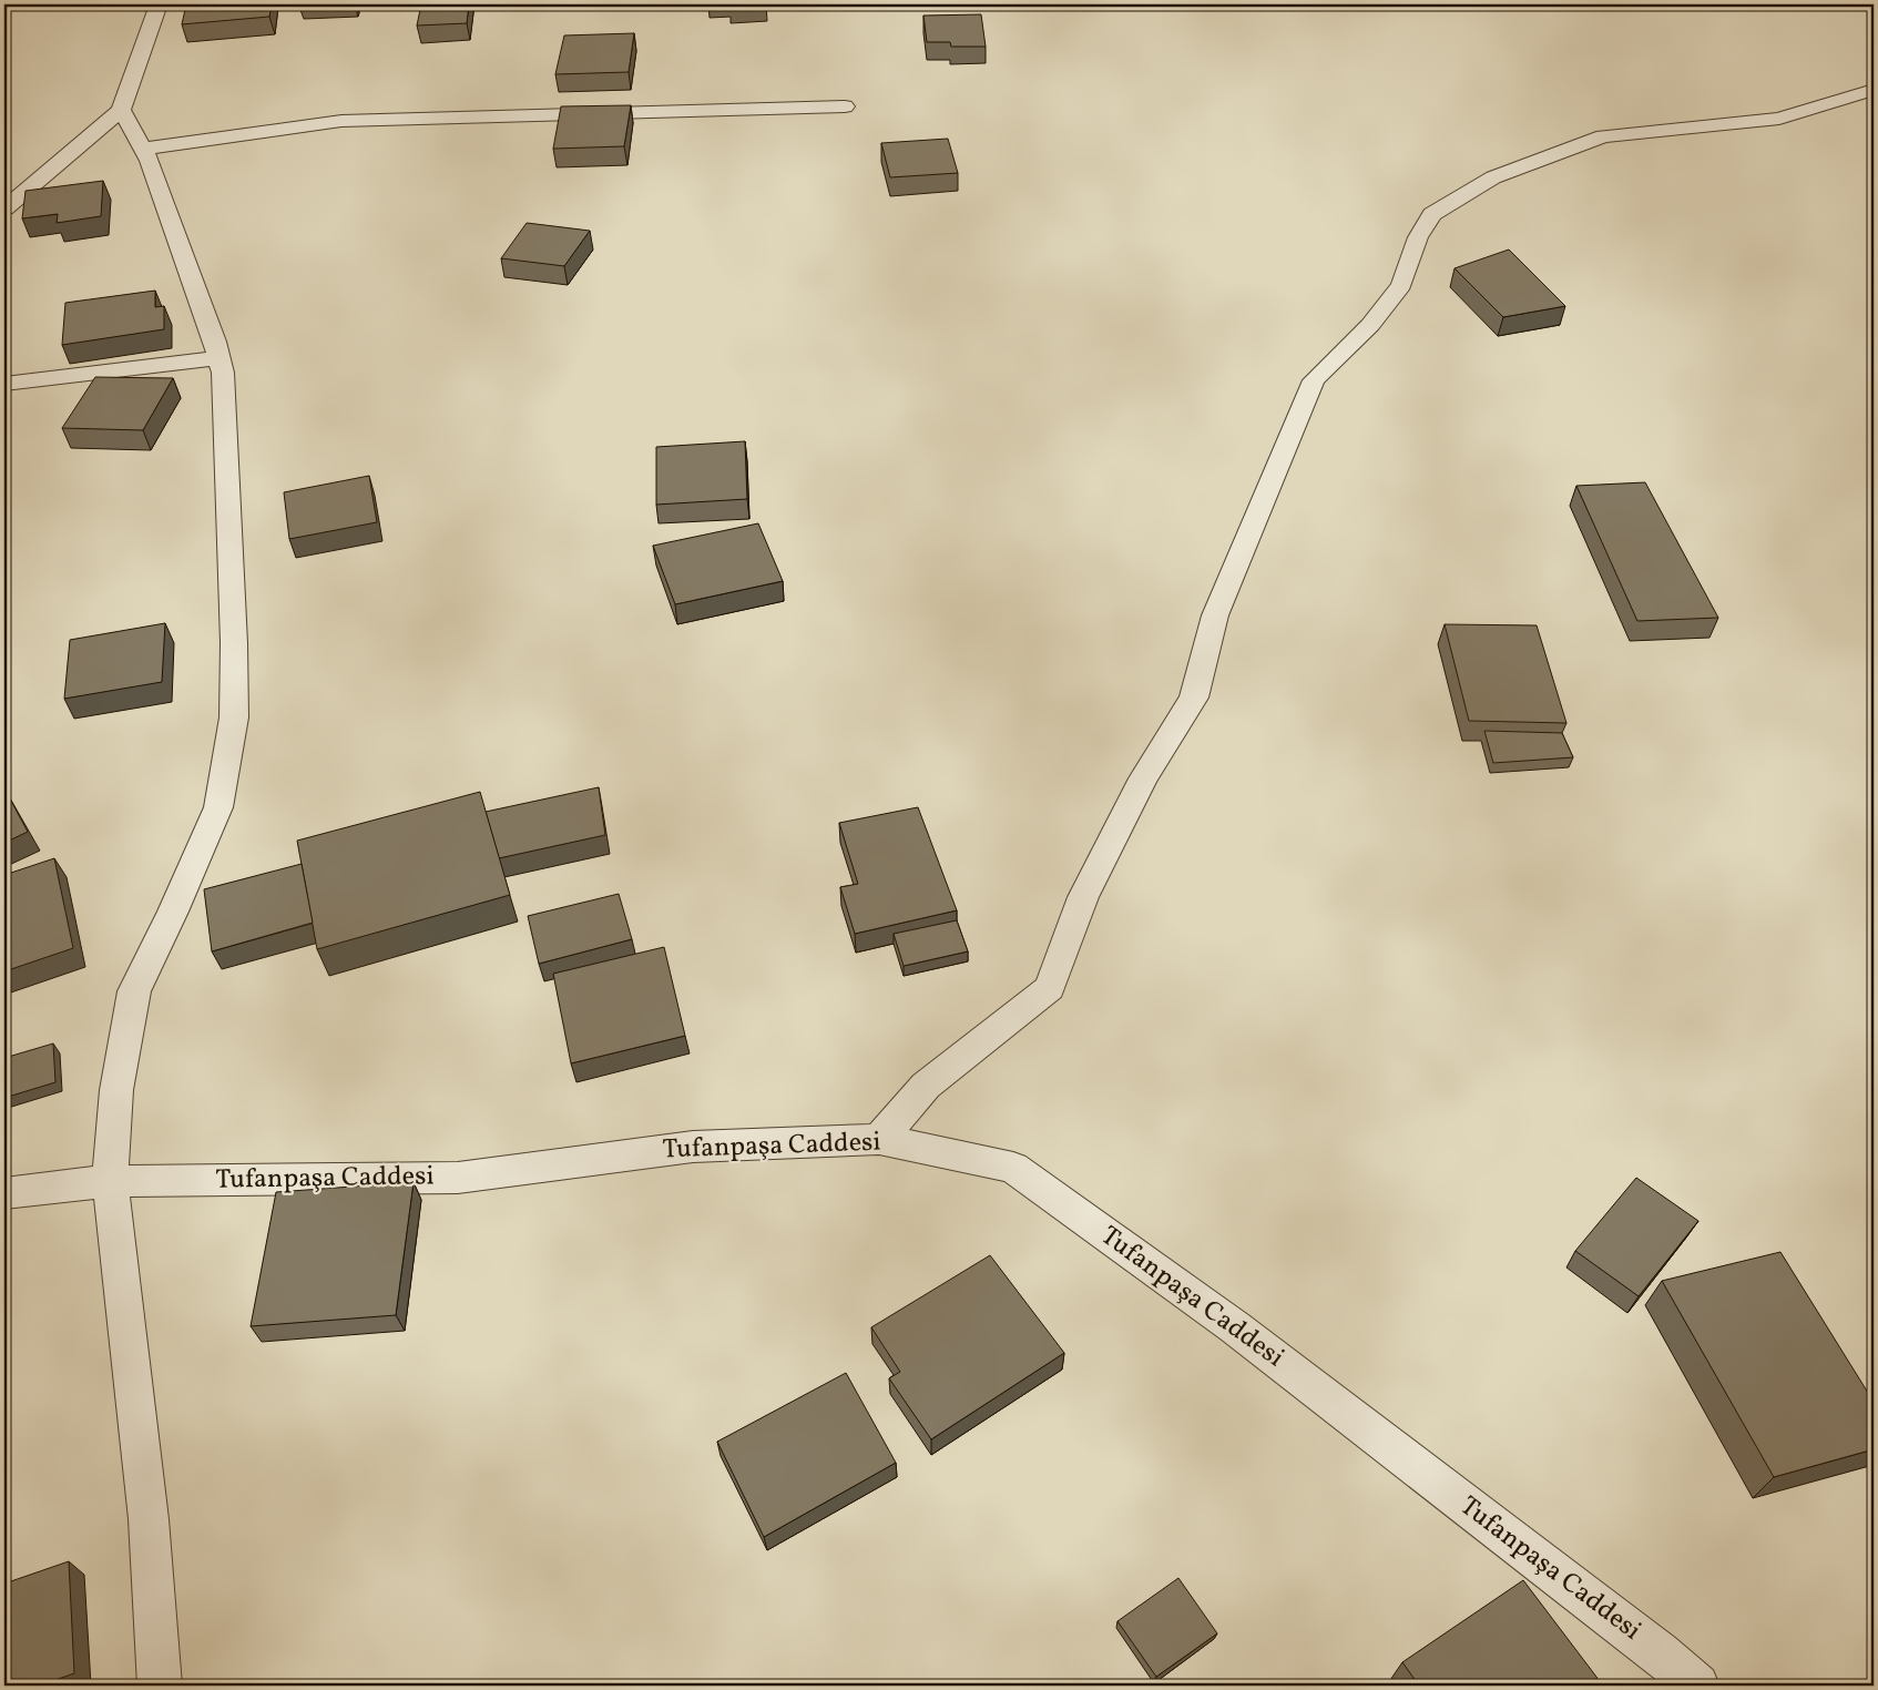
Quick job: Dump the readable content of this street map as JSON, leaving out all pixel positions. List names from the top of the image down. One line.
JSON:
{"streets":{"street":["Tufanpaşa Caddesi"]}}
